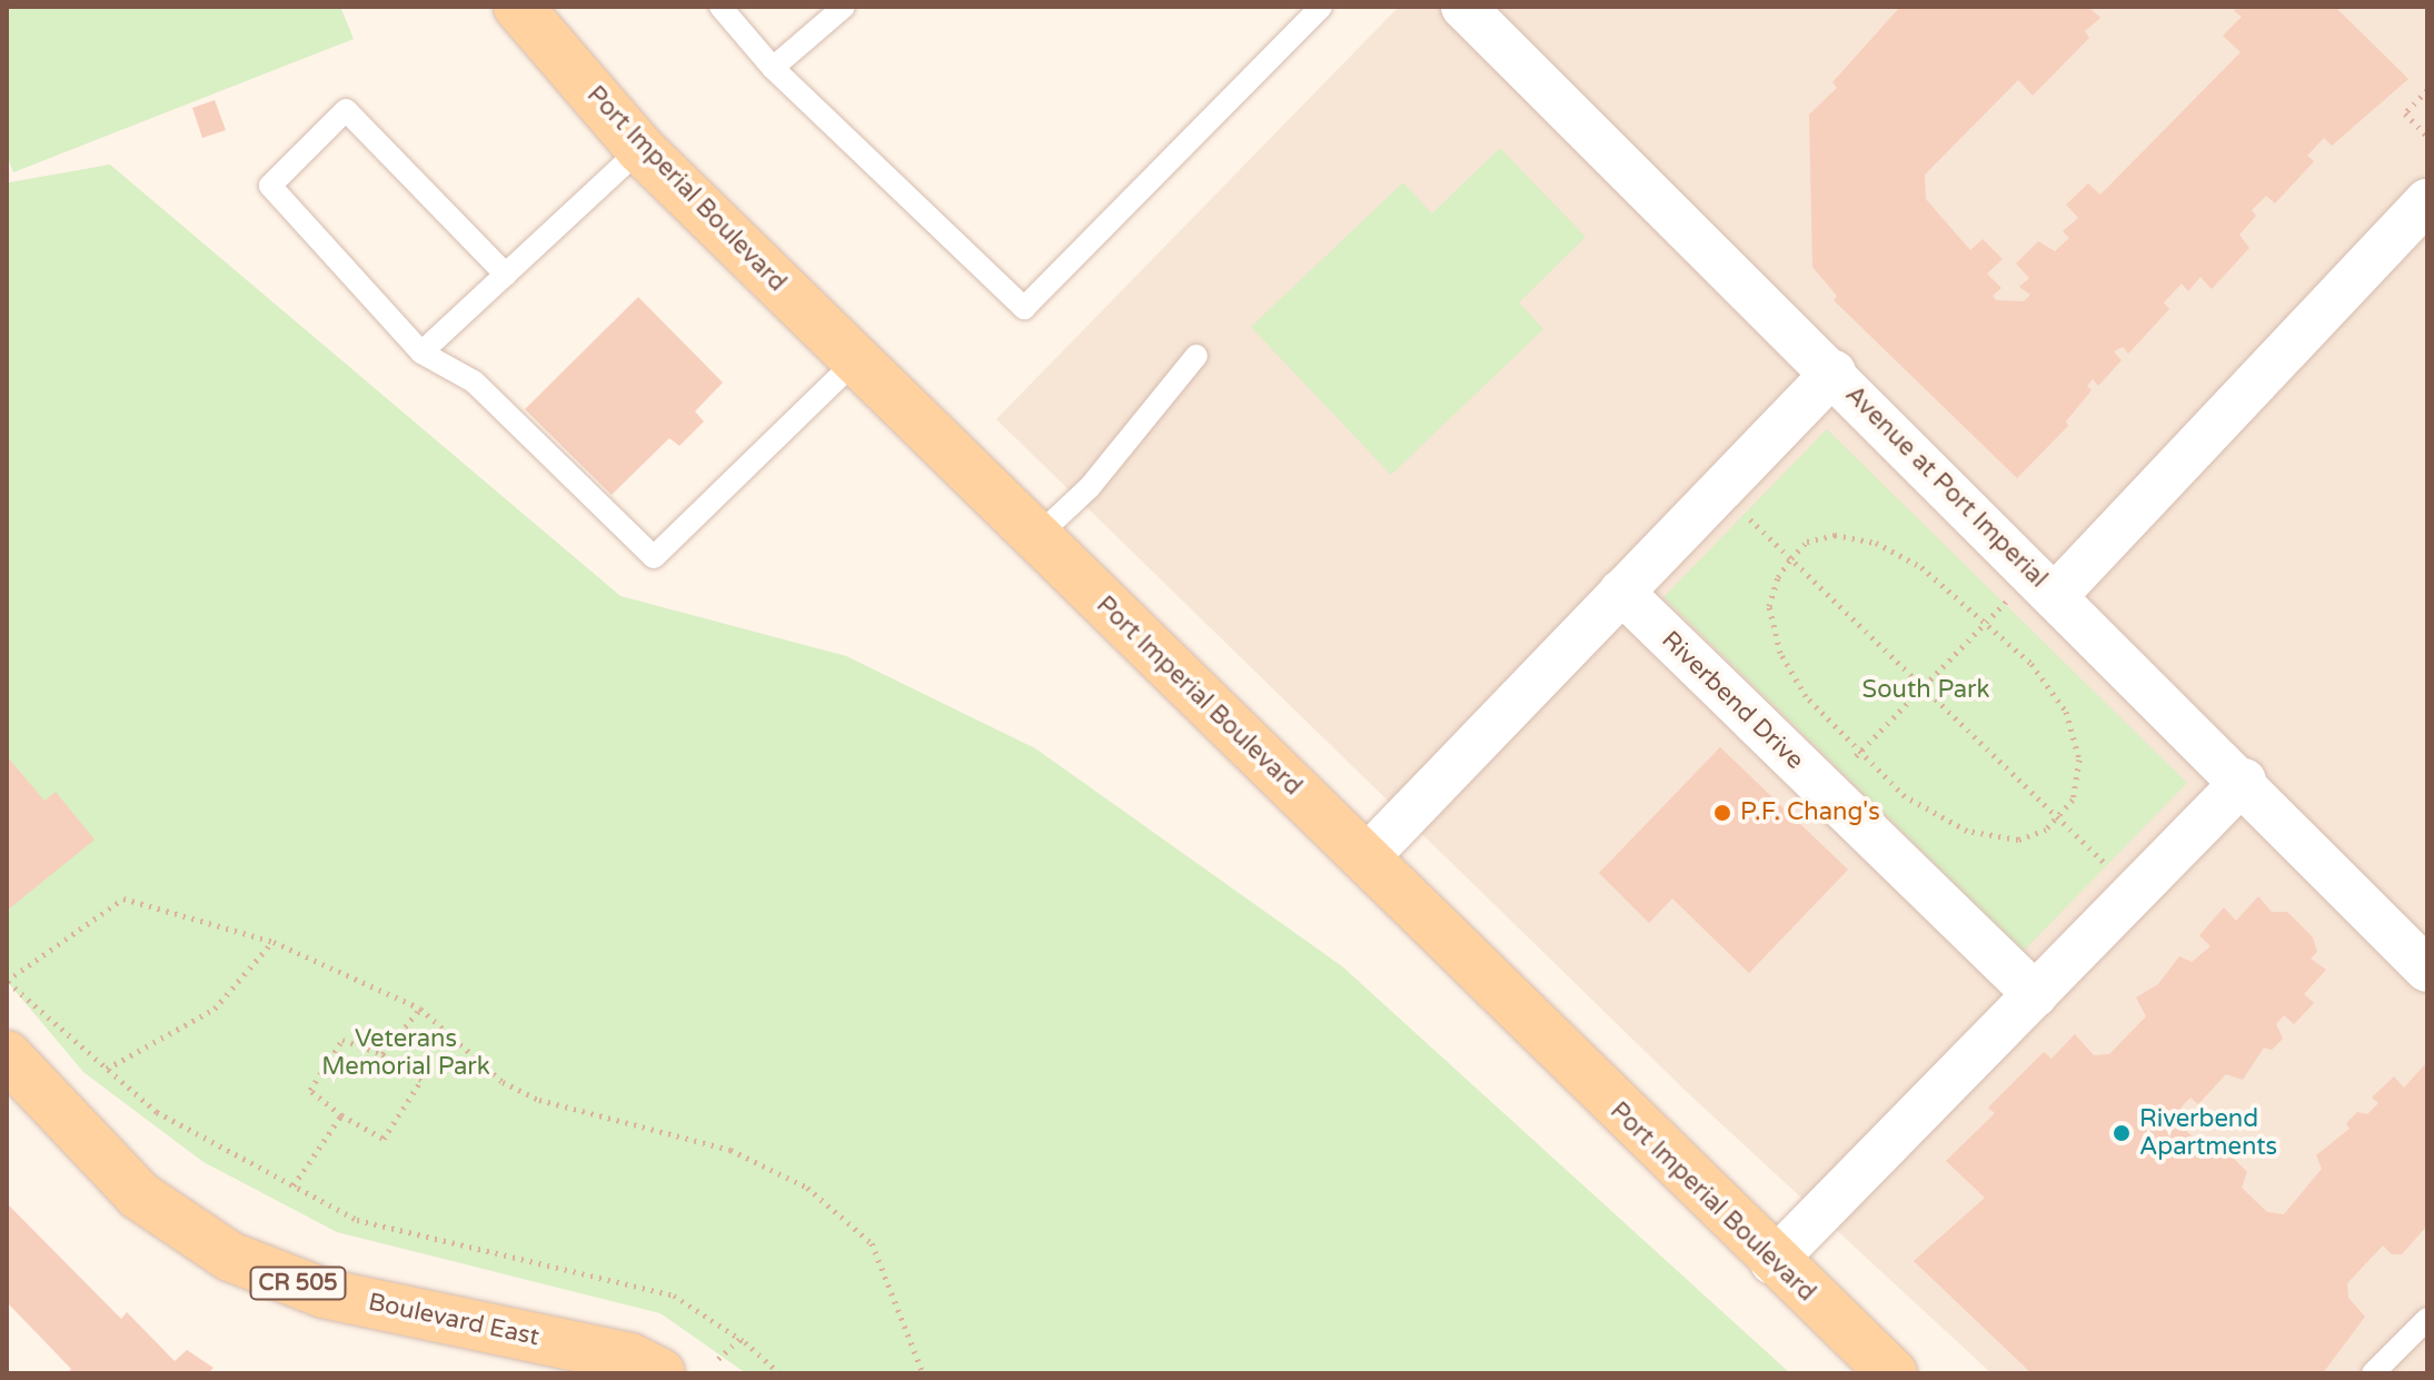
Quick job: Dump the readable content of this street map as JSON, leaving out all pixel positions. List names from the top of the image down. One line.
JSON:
{"streets":{"main road":["Port Imperial Boulevard","CR 505","Boulevard East"],"street":["Avenue at Port Imperial","Riverbend Drive"]},"parks":["South Park","Veterans Memorial Park"],"places":["P.F. Chang's","Riverbend Apartments"]}
